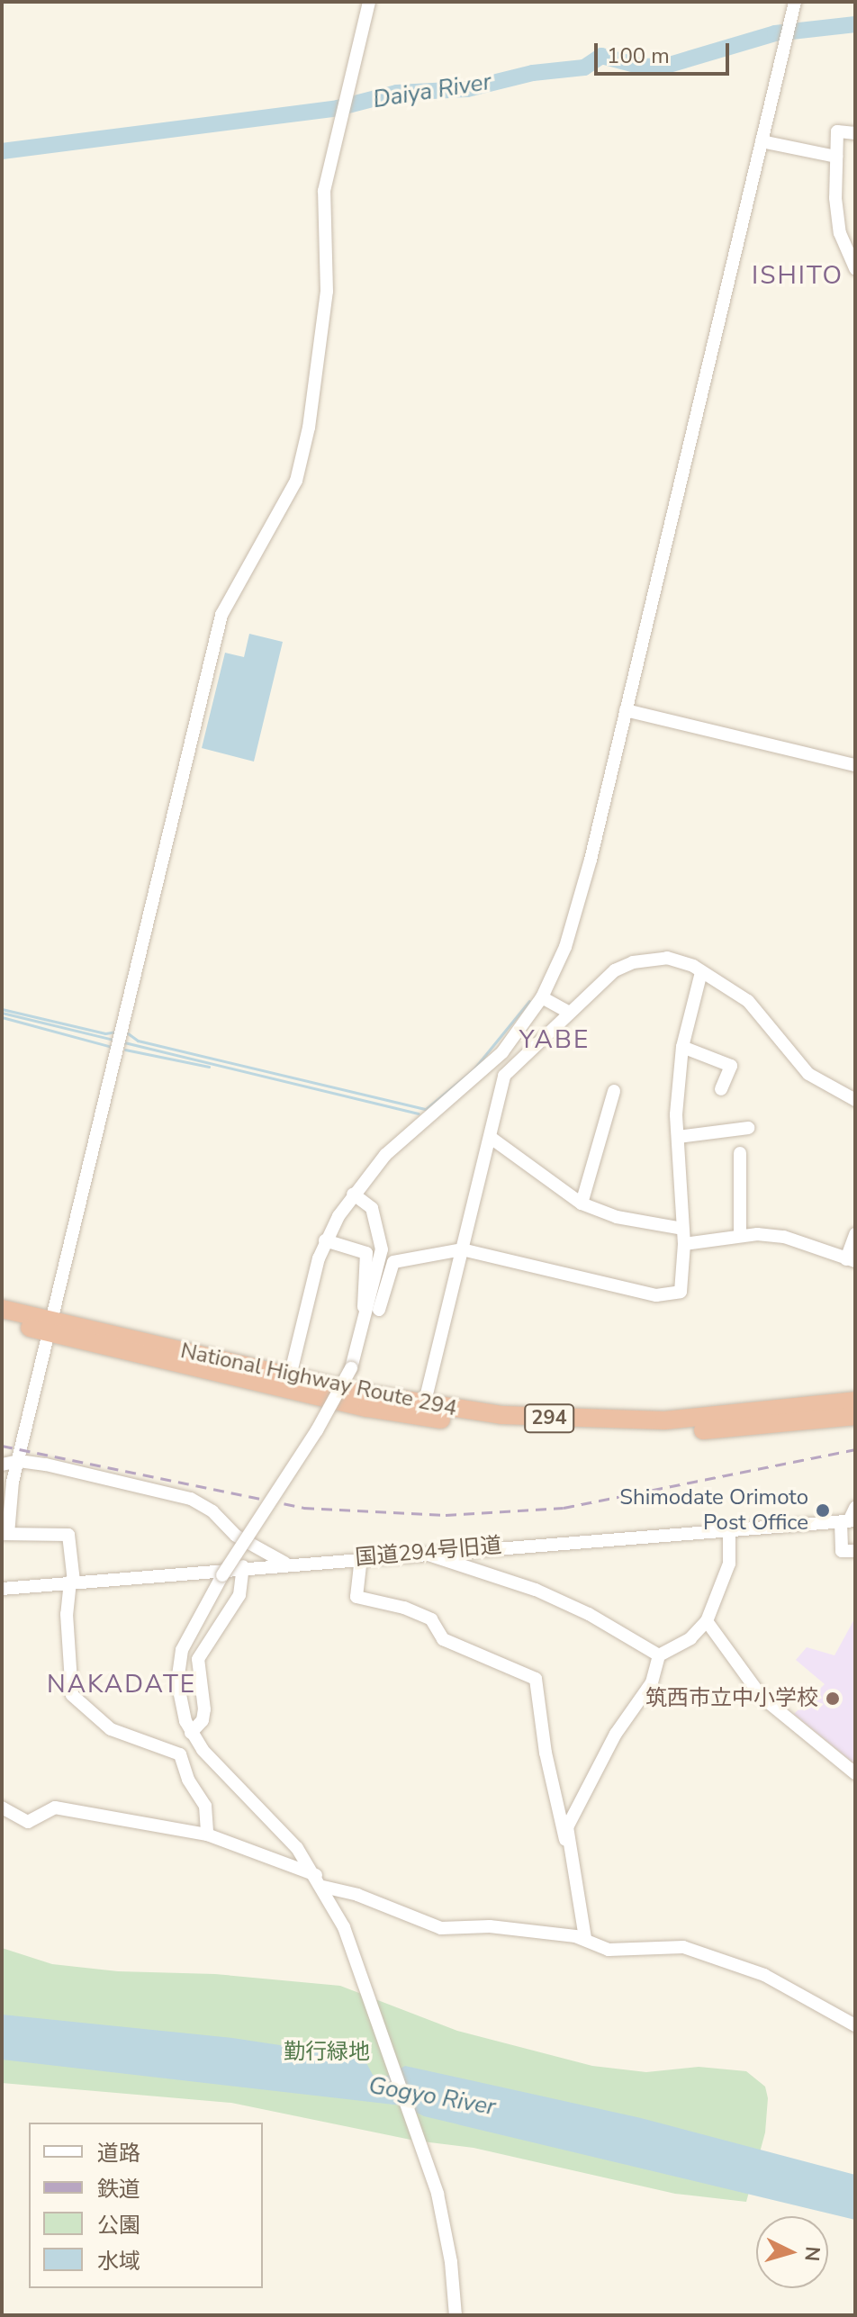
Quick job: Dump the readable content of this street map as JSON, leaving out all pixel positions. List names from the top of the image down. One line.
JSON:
{"streets":{"highway":["National Highway Route 294","294"],"street":["国道294号旧道"]},"districts":["ISHITO","YABE","NAKADATE"],"water":["Daiya River","Gogyo River"],"parks":["勤行緑地"],"places":["Shimodate Orimoto Post Office","筑西市立中小学校"],"legend":["道路","鉄道","公園","水域"],"scale_bar":"100 m","north":"right"}
